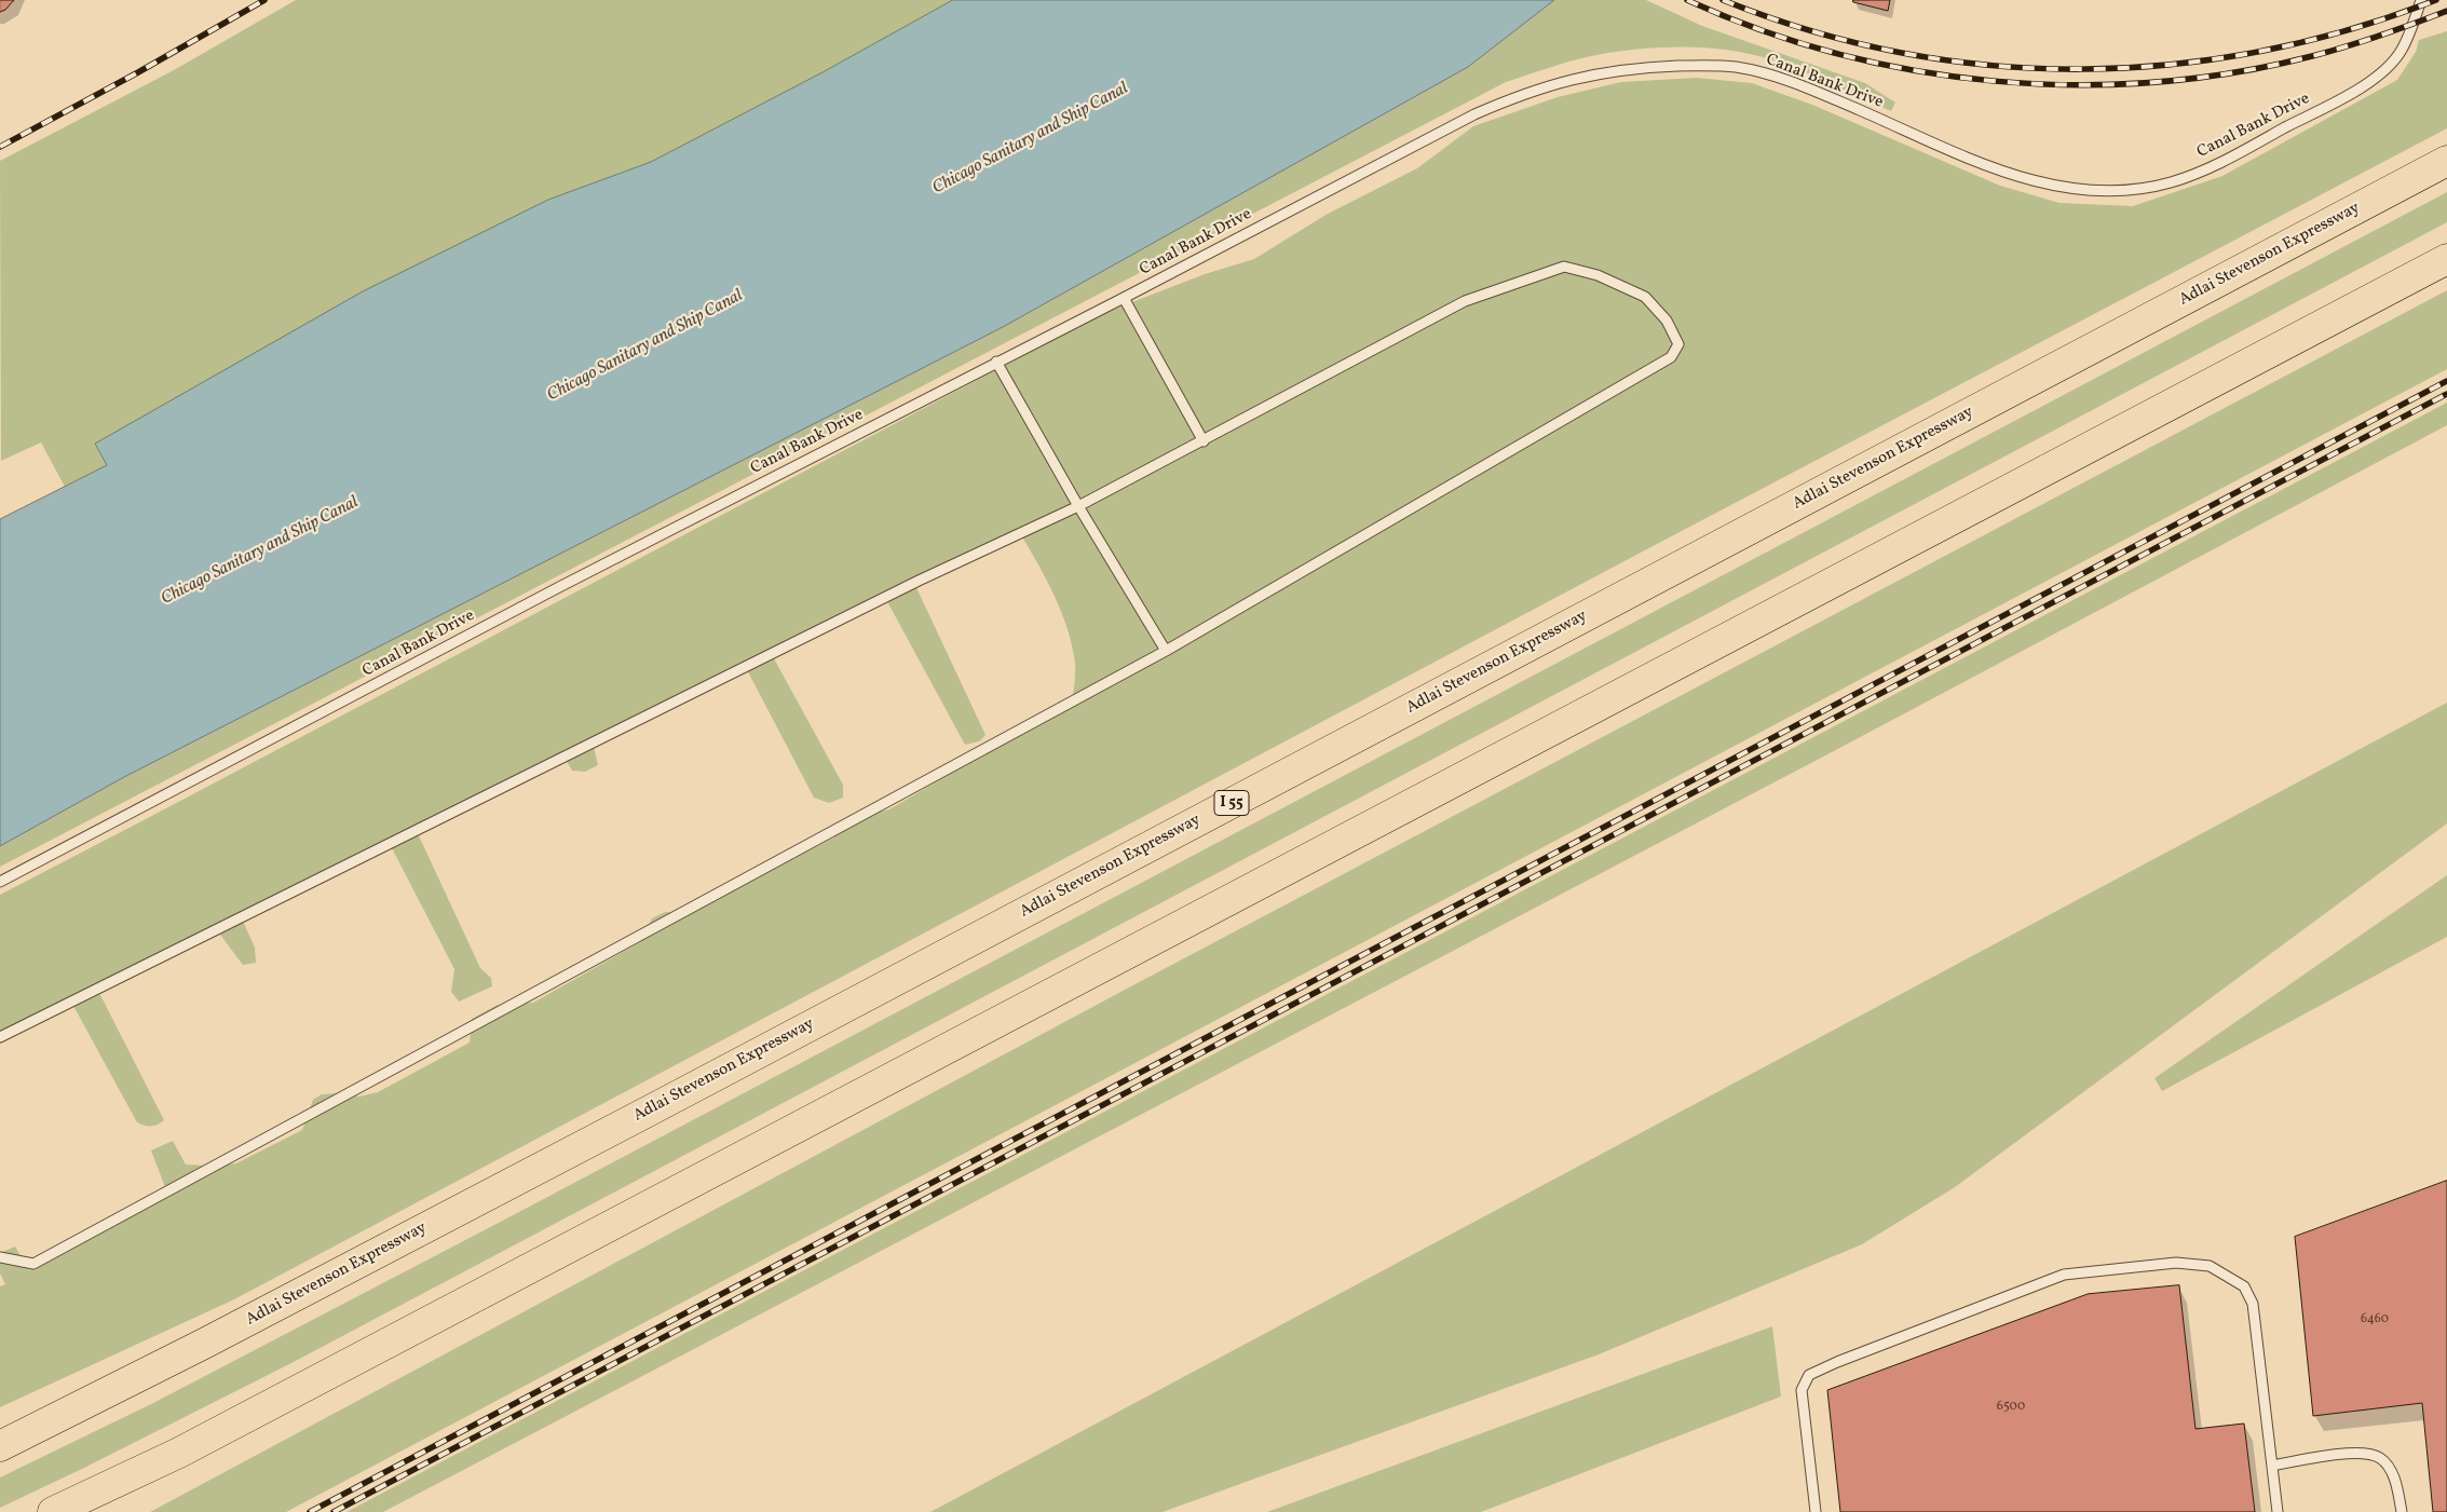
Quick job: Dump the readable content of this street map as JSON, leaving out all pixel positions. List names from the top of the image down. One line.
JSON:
{"streets":{"highway":["Adlai Stevenson Expressway","I 55"],"lane":["Canal Bank Drive"]},"water":["Chicago Sanitary and Ship Canal"],"house_numbers":["6460","6500"]}
